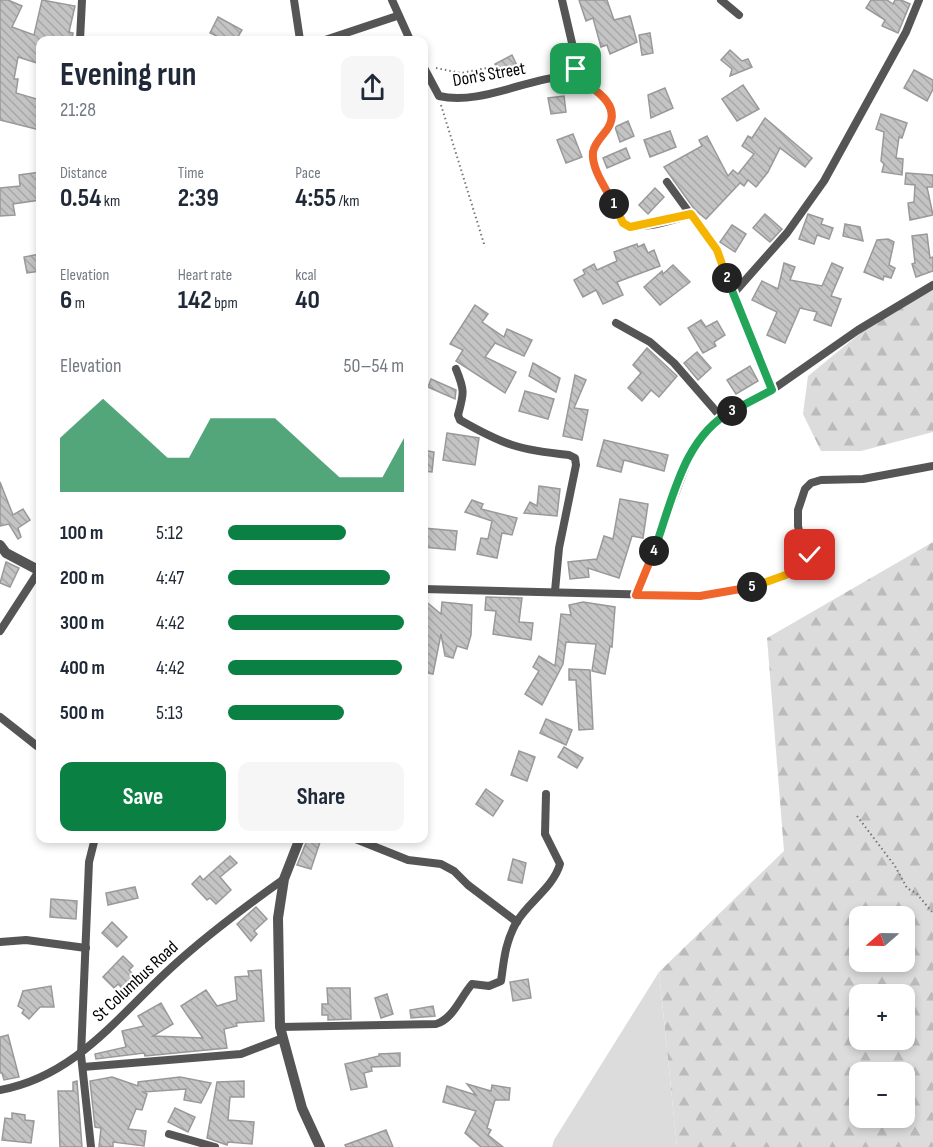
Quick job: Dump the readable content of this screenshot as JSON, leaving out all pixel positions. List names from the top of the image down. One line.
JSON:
{"streets":{"street":["Don's Street","St Columbus Road"]},"north":"left","page":{"heading":["Evening run","21:28"],"stats":[["Distance","0.54 km"],["Time","2:39"],["Pace","4:55 /km"],["Elevation","6 m"],["Heart rate","142 bpm"],["kcal","40"]],"pins":["1","2","3","4","5"],"chart":["Elevation","50–54 m"],"list":[{"name":"100 m","note":"5:12"},{"name":"200 m","note":"4:47"},{"name":"300 m","note":"4:42"},{"name":"400 m","note":"4:42"},{"name":"500 m","note":"5:13"}],"buttons":["Save","Share"],"map_buttons":["+","−"]}}
